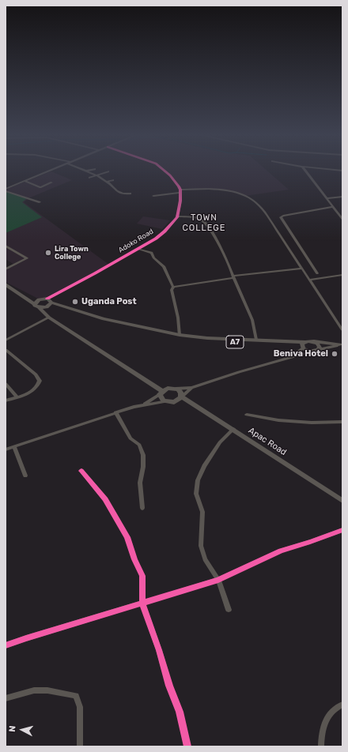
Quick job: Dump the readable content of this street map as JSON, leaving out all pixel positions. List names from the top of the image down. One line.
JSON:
{"streets":{"main road":["A7","Apac Road"],"street":["Adoko Road"]},"crossings":[["Adoko Road","A7"]],"districts":["TOWN COLLEGE"],"places":["Lira Town College","Uganda Post","Beniva Hotel"],"north":"left"}
